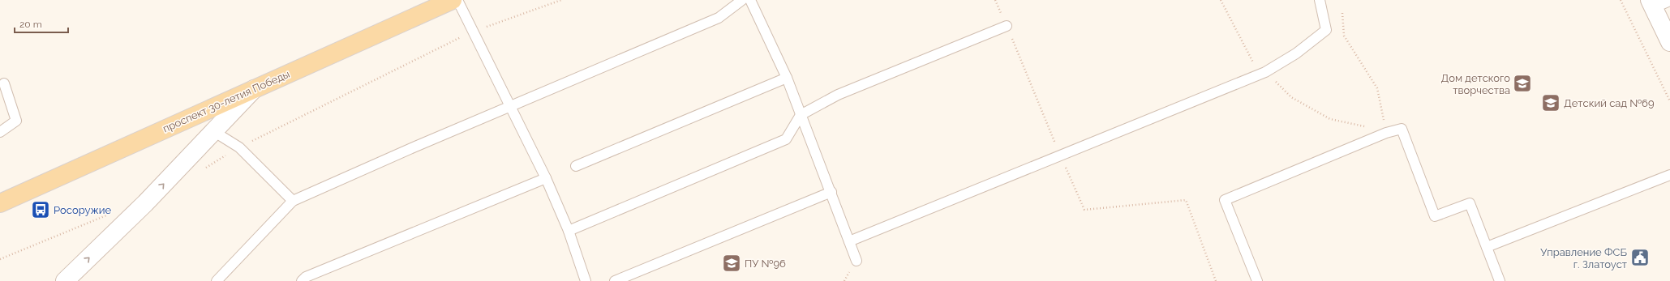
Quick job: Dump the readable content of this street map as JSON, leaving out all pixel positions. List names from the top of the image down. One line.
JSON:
{"streets":{"main road":["проспект 30-летия Победы"]},"places":{"school or university":["Дом детского творчества","Детский сад №69","ПУ №96"],"bus stop":["Росоружие"],"public building":["Управление ФСБ г. Златоуст"]},"scale_bar":"20 m"}
